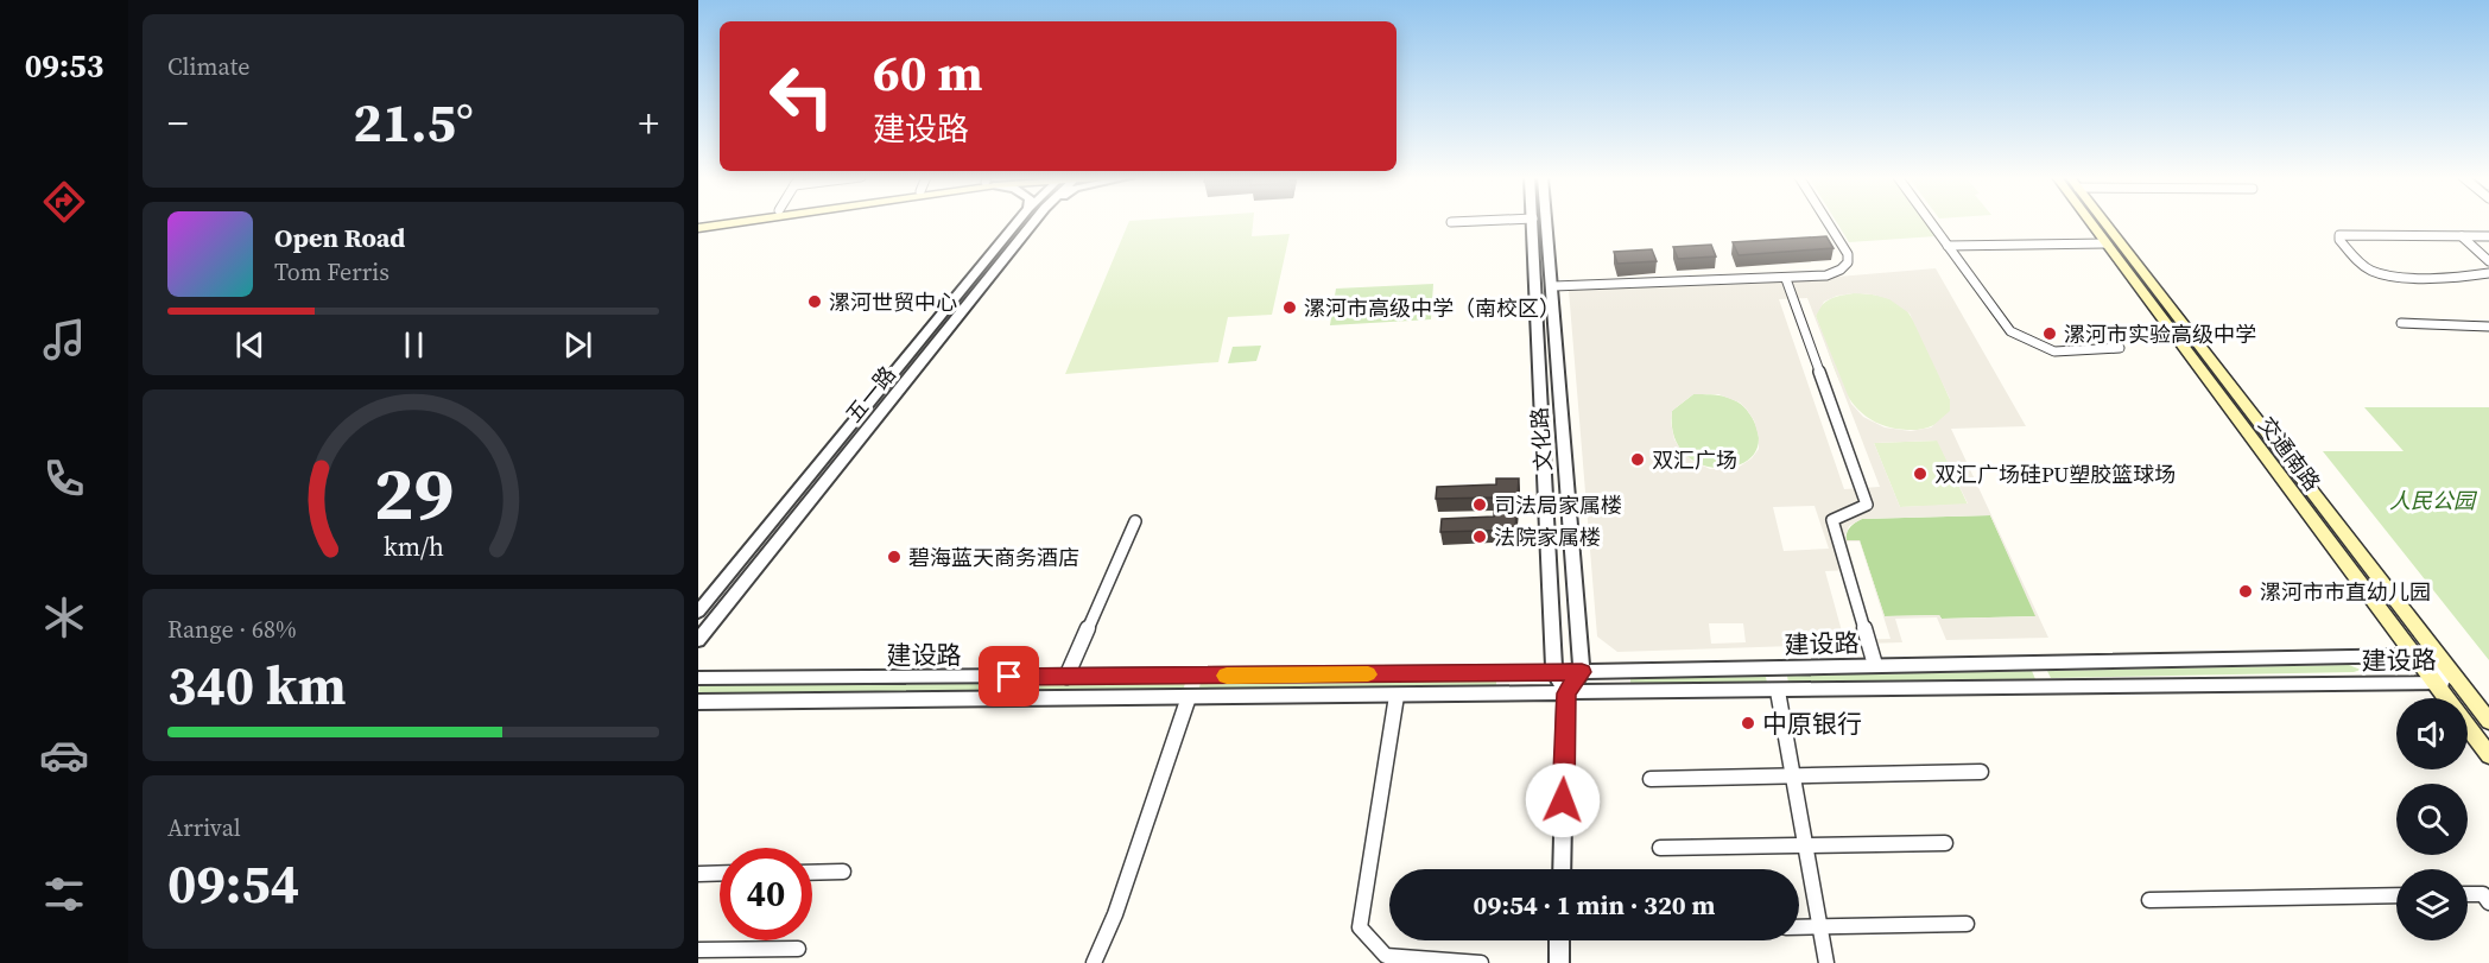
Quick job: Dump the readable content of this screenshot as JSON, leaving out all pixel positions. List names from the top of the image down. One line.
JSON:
{"streets":{"main road":["交通南路"],"street":["五一路","文化路","建设路"]},"crossings":[["文化路","建设路"],["交通南路","建设路"]],"parks":["人民公园"],"places":["漯河世贸中心","漯河市高级中学（南校区）","漯河市实验高级中学","双汇广场","双汇广场硅PU塑胶篮球场","司法局家属楼","法院家属楼","碧海蓝天商务酒店","漯河市市直幼儿园","中原银行"],"page":{"tabs":"09:53","tile":["Climate",["Range · 68%","340 km"],["Arrival","09:54"]],"turn":["60 m","建设路"],"heat":["−","21.5°","+"],"song":["Open Road","Tom Ferris"],"limit":"40","trip":"09:54 · 1 min · 320 m","gauge":["29","km/h"]}}
